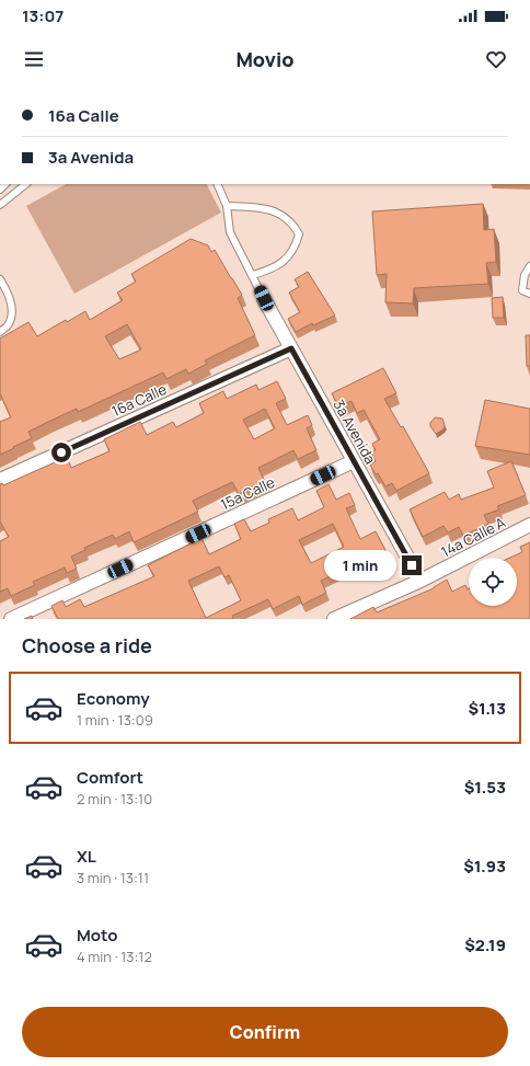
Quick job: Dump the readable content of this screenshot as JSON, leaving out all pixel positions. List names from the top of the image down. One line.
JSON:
{"streets":{"street":["16a Calle","3a Avenida","15a Calle","14a Calle A"]},"crossings":[["16a Calle","3a Avenida"],["3a Avenida","15a Calle"],["3a Avenida","14a Calle A"]],"page":{"status":"13:07","header":"Movio","banner":["16a Calle","3a Avenida"],"bubble":"1 min","heading":"Choose a ride","list":[{"name":"Economy","note":"1 min · 13:09","value":"$1.13"},{"name":"Comfort","note":"2 min · 13:10","value":"$1.53"},{"name":"XL","note":"3 min · 13:11","value":"$1.93"},{"name":"Moto","note":"4 min · 13:12","value":"$2.19"}],"buttons":"Confirm"}}
